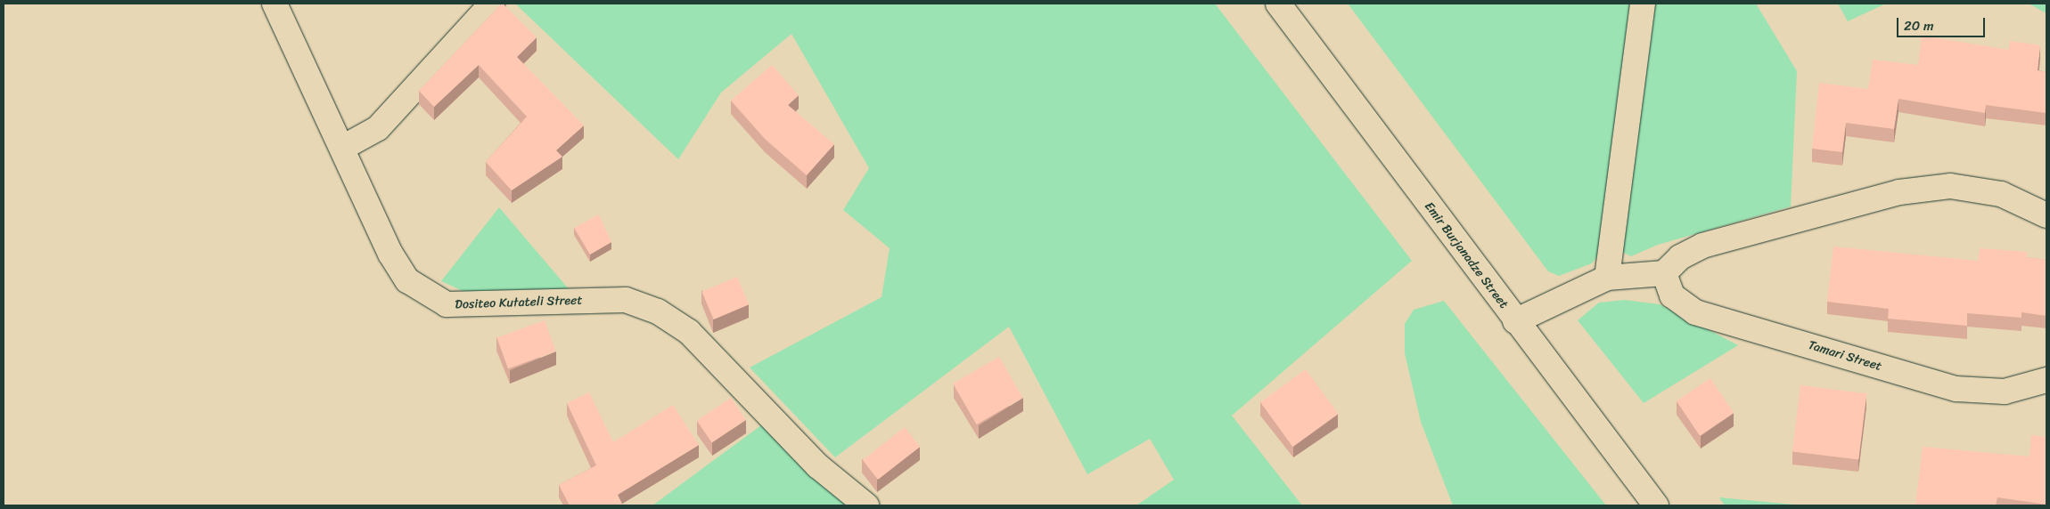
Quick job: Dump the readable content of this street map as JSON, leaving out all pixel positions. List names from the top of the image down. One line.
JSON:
{"streets":{"street":["Emir Burjanadze Street","Dositeo Kutateli Street","Tamari Street"]},"scale_bar":"20 m"}
